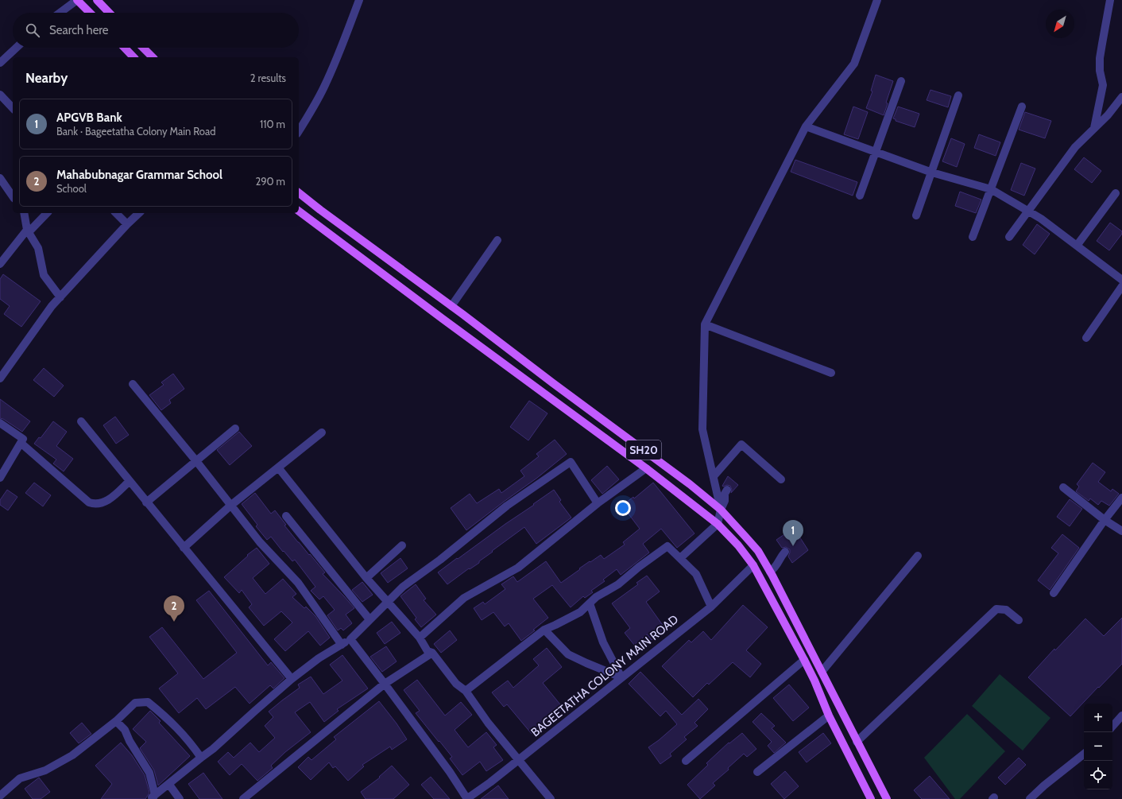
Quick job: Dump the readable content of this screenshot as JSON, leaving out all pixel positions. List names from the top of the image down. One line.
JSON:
{"streets":{"main road":["SH20"],"street":["BAGEETATHA COLONY MAIN ROAD"]},"crossings":[["SH20","BAGEETATHA COLONY MAIN ROAD"]],"north":"bottom left","page":{"search":"Search here","heading":["Nearby","2 results"],"list":[{"mark":"1","name":"APGVB Bank","note":"Bank · Bageetatha Colony Main Road","value":"110 m"},{"mark":"2","name":"Mahabubnagar Grammar School","note":"School","value":"290 m"}],"pins":["1","2"],"map_buttons":["+","−"]}}
